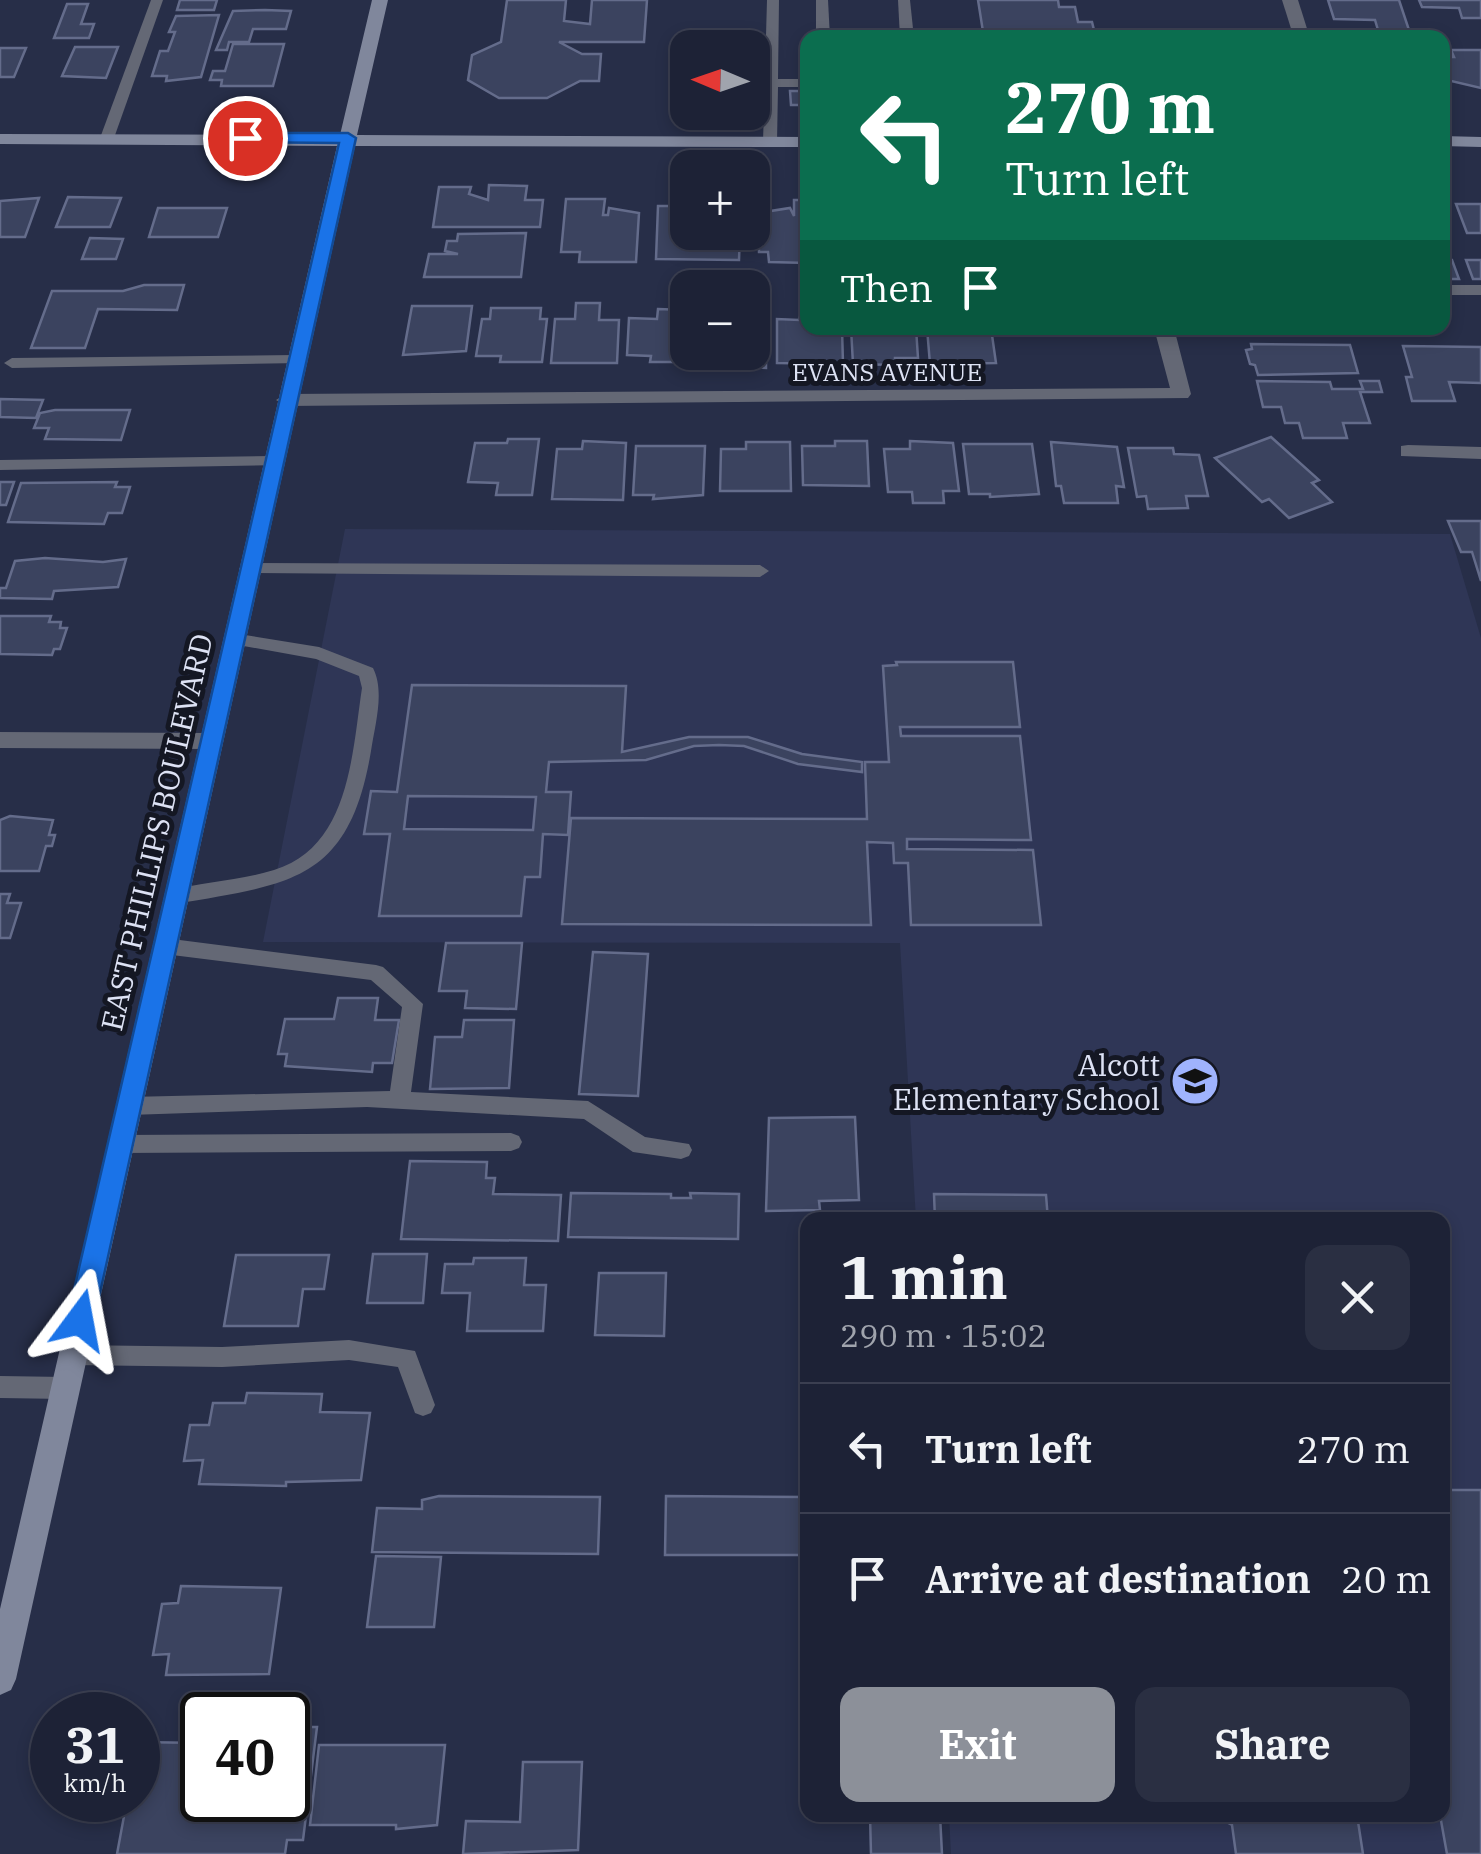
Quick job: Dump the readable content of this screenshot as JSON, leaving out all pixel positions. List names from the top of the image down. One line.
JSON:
{"streets":{"street":["EVANS AVENUE","EAST PHILLIPS BOULEVARD"]},"crossings":[["EVANS AVENUE","EAST PHILLIPS BOULEVARD"]],"places":{"school or university":["Alcott Elementary School"]},"north":"left","page":{"map_buttons":["+","−"],"turn":["270 m","Turn left"],"then":"Then","heading":["1 min","290 m · 15:02"],"list":[{"name":"Turn left","value":"270 m"},{"name":"Arrive at destination","value":"20 m"}],"buttons":["Exit","Share"],"speed":"31 km/h","limit":"40"}}
